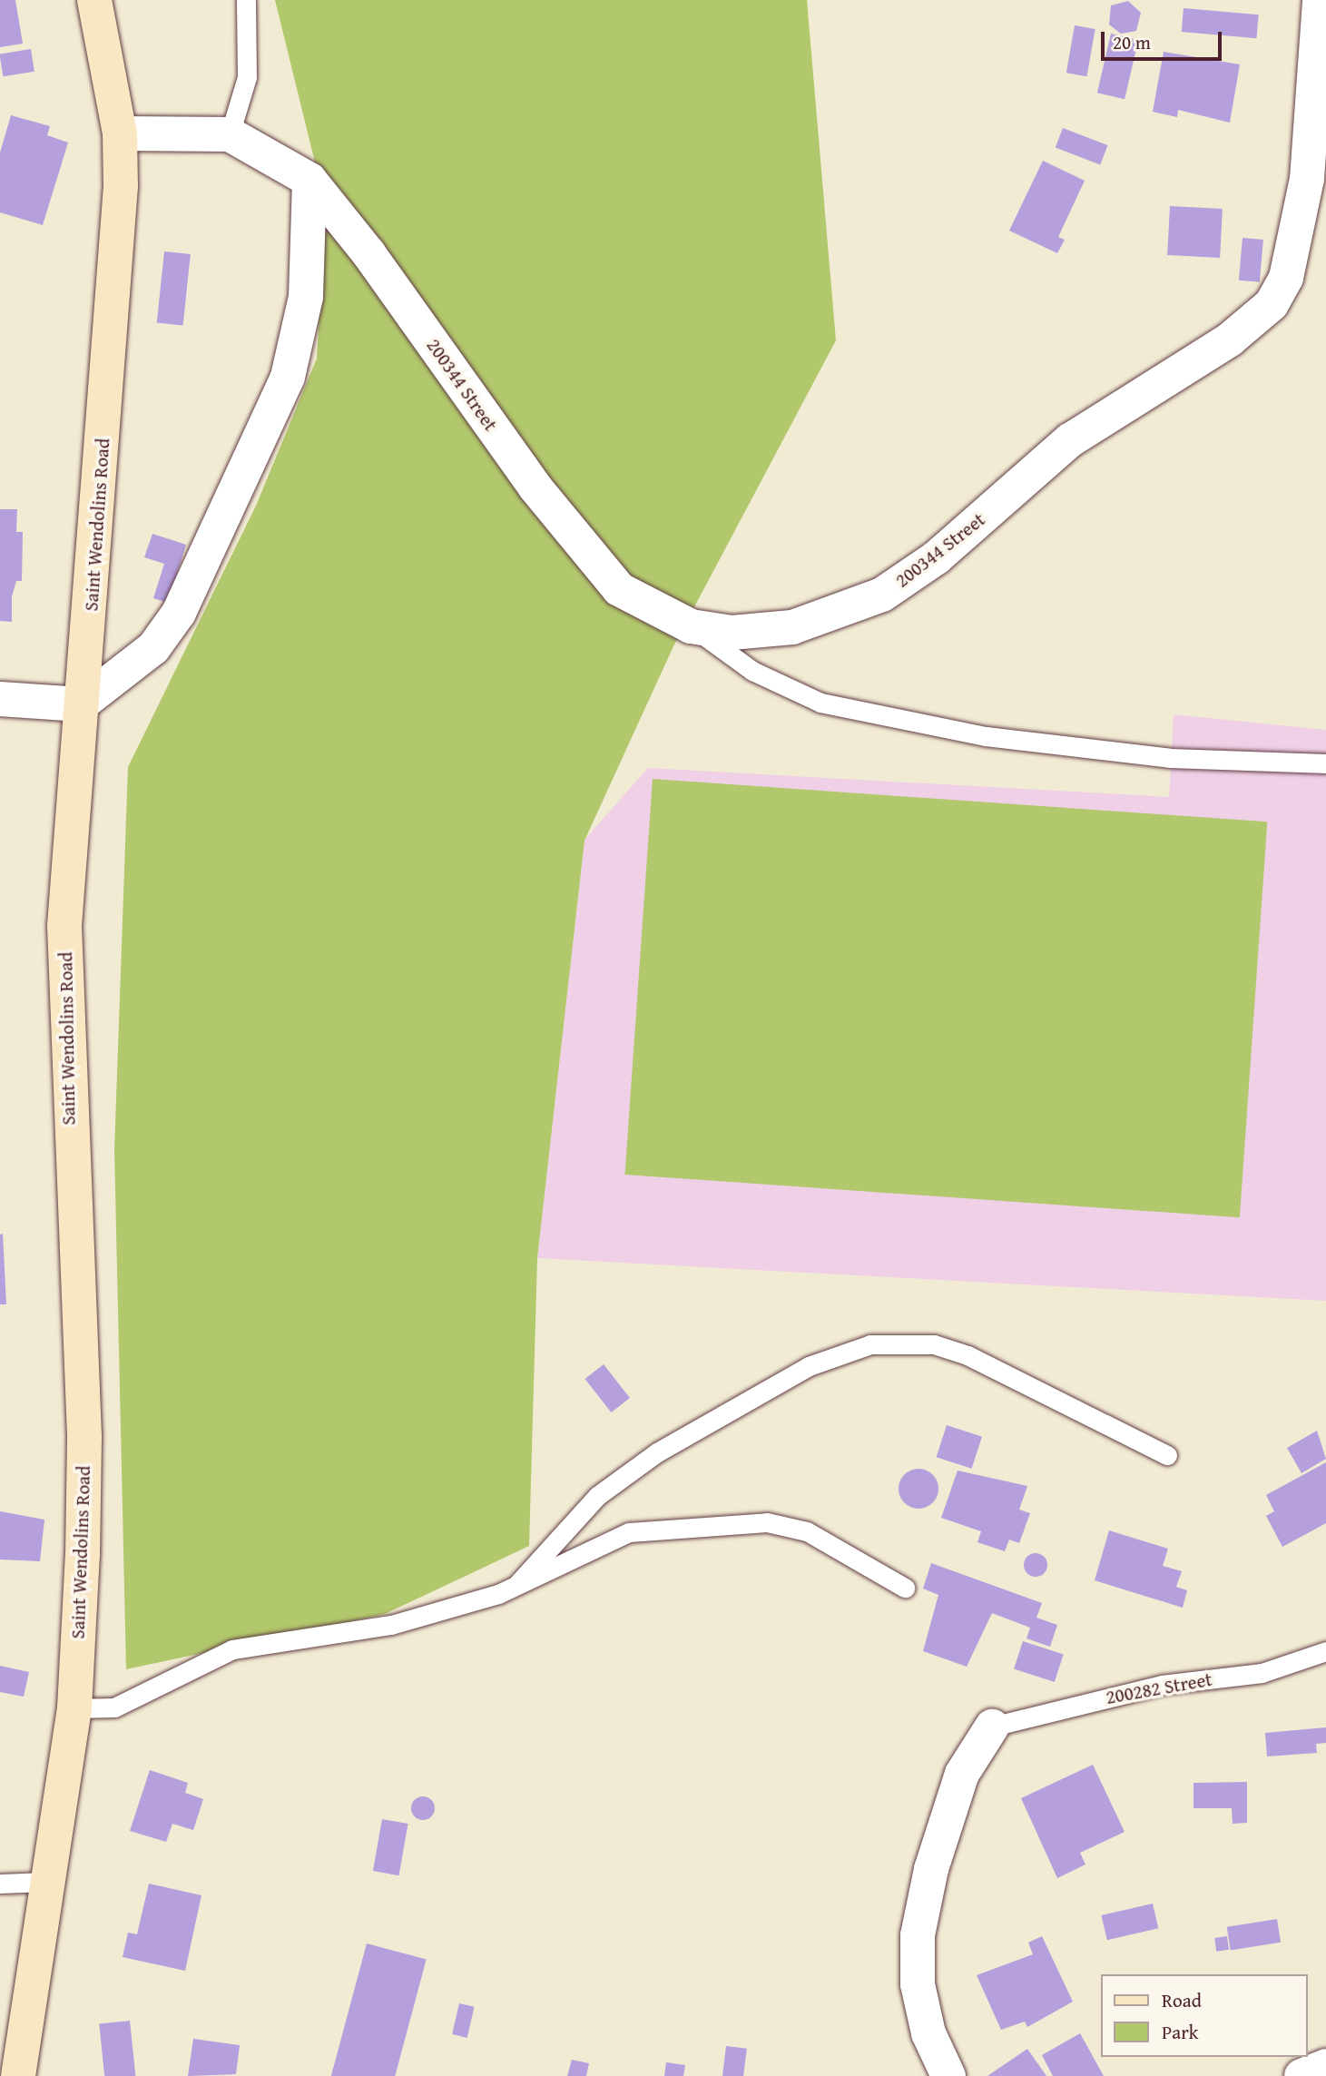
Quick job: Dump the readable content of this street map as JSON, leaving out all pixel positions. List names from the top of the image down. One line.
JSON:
{"streets":{"street":["200344 Street","Saint Wendolins Road"],"lane":["200282 Street"]},"crossings":[["200344 Street","Saint Wendolins Road"]],"legend":["Road","Park"],"scale_bar":"20 m"}
